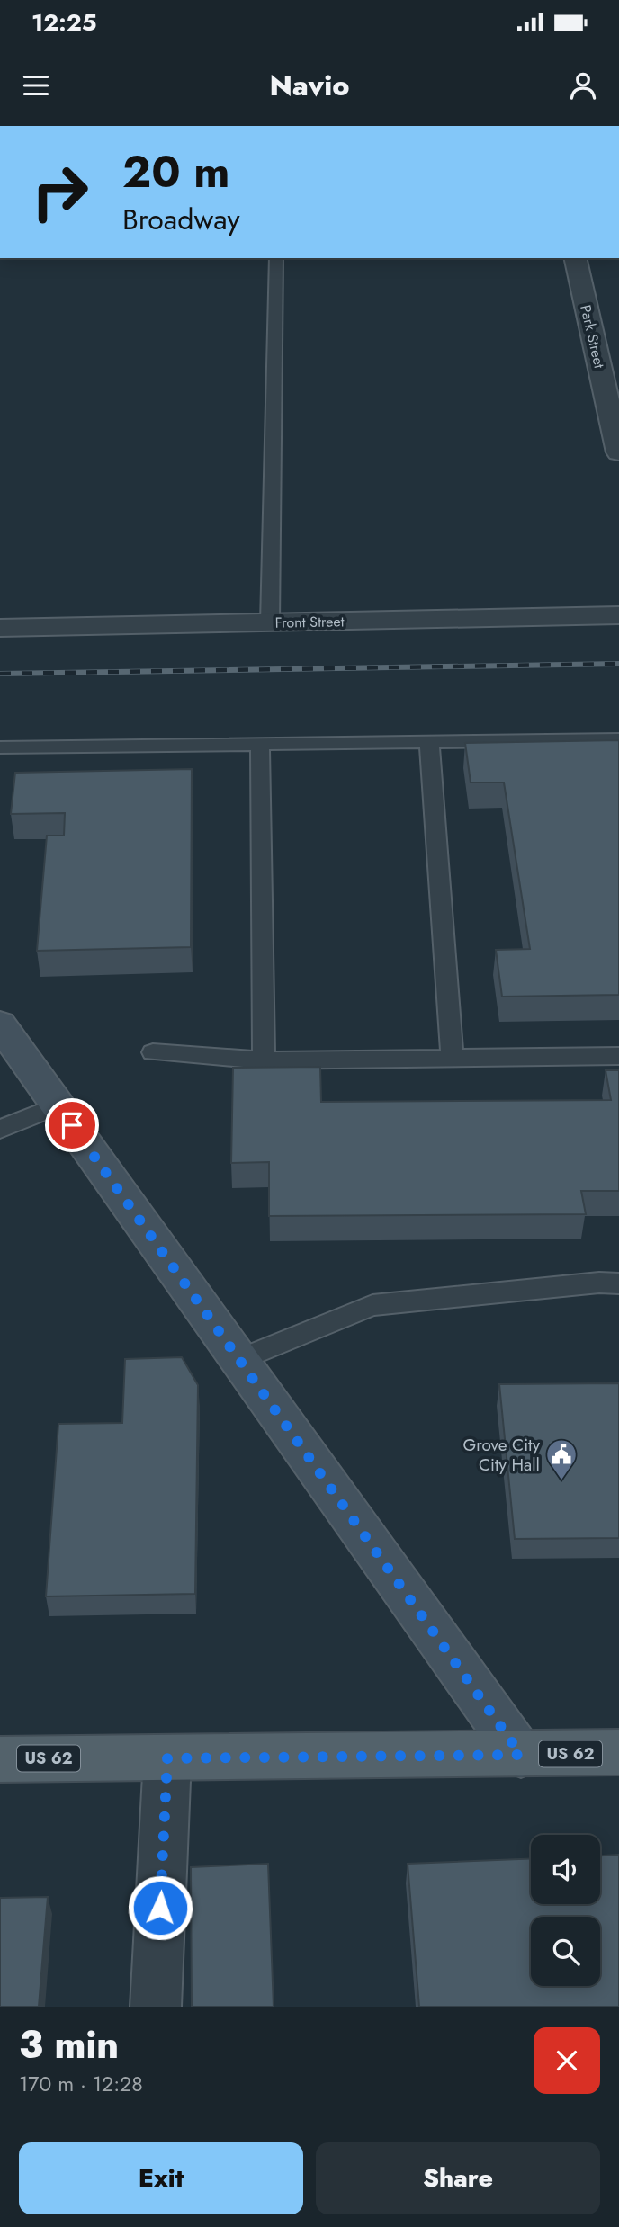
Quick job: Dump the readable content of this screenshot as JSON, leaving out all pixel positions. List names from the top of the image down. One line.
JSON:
{"streets":{"main road":["US 62"],"street":["Park Street","Front Street"]},"places":{"public building":["Grove City City Hall"]},"page":{"status":"12:25","header":"Navio","turn":["20 m","Broadway"],"heading":["3 min","170 m · 12:28"],"buttons":["Exit","Share"]}}
